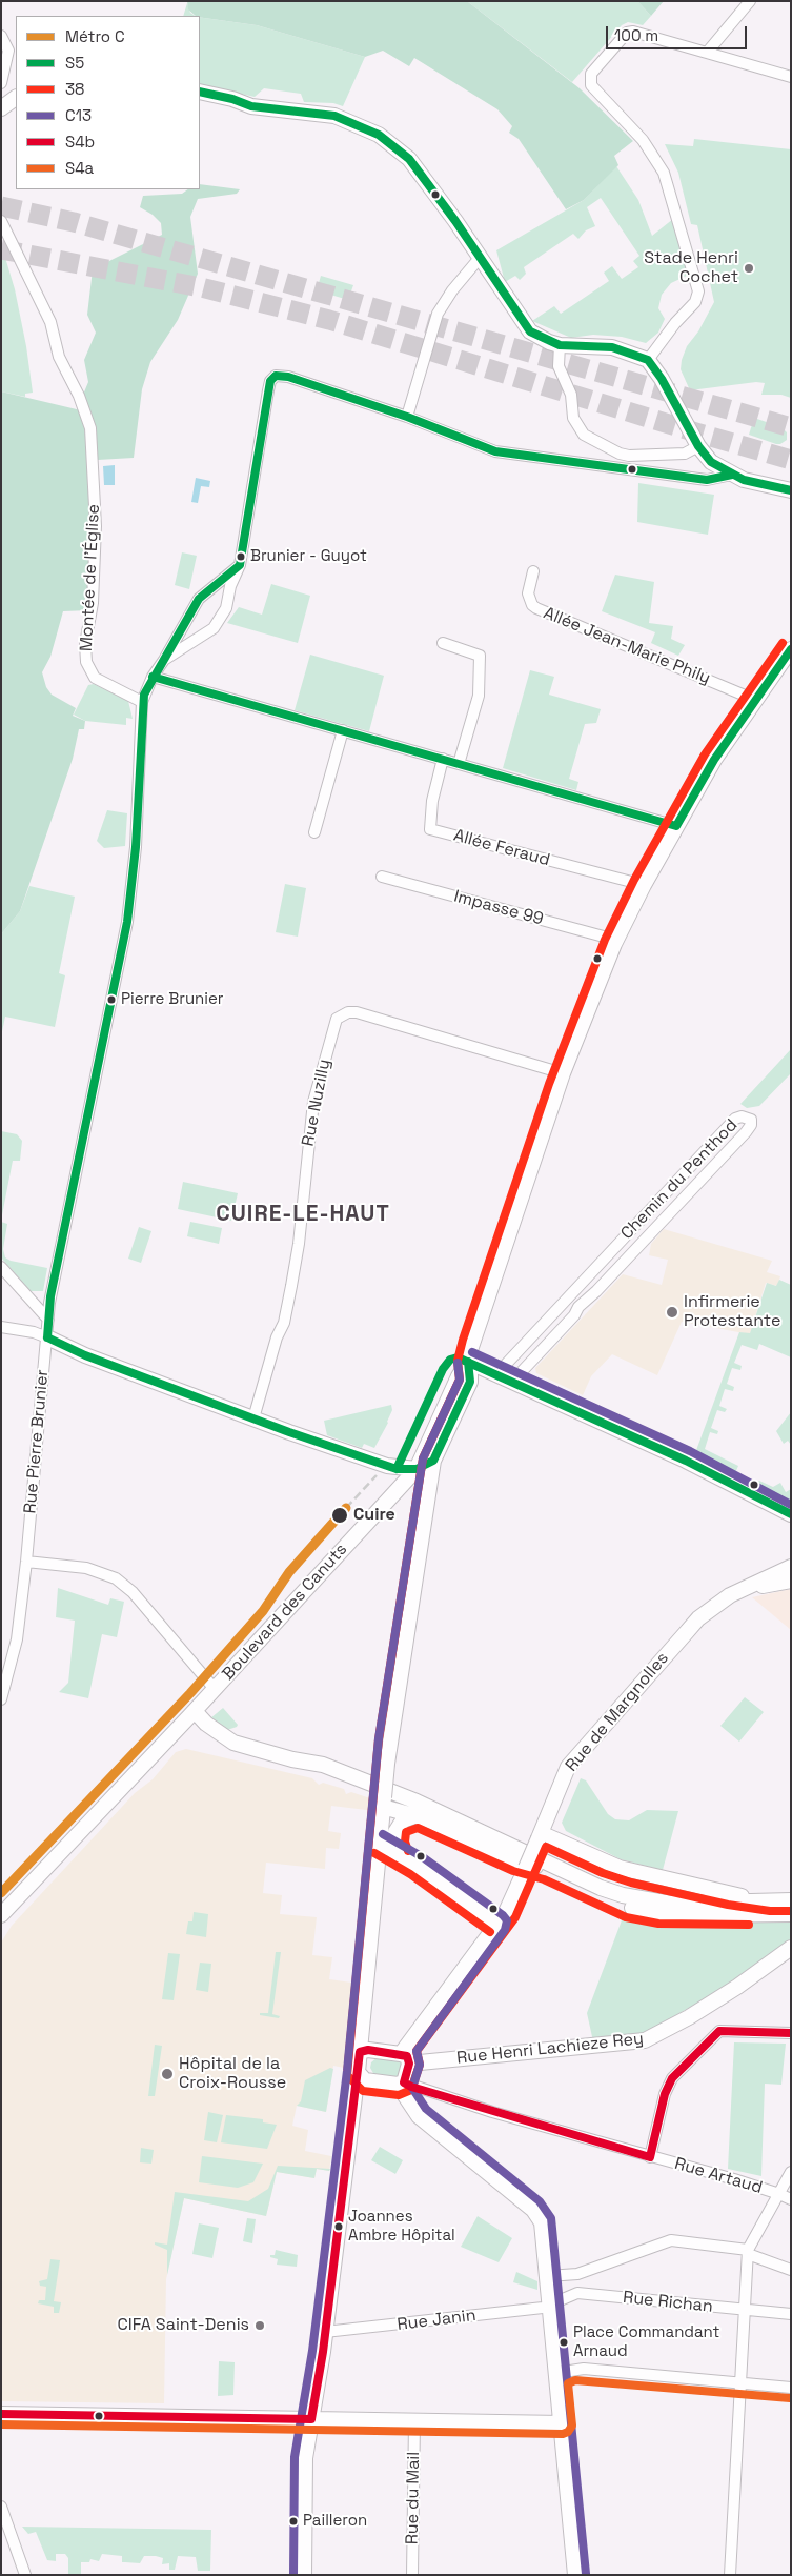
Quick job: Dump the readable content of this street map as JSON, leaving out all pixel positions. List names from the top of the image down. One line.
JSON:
{"streets":{"street":["Montée de l'Église","Allée Jean-Marie Phily","Allée Feraud","Impasse 99","Rue Nuzilly","Chemin du Penthod","Rue Pierre Brunier","Boulevard des Canuts","Rue de Margnolles","Rue Henri Lachieze Rey","Rue Artaud","Rue Richan","Rue Janin","Rue du Mail"]},"crossings":[["Montée de l'Église","Rue Pierre Brunier"],["Rue de Margnolles","Rue Henri Lachieze Rey"]],"districts":["CUIRE-LE-HAUT"],"places":["Stade Henri Cochet","Brunier - Guyot","Pierre Brunier","Infirmerie Protestante","Cuire","Hôpital de la Croix-Rousse","Joannes Ambre Hôpital","CIFA Saint-Denis","Place Commandant Arnaud","Pailleron"],"lines":["transit line S5","transit line 38","transit line C13","metro line C","transit line S4b","transit line S4a"],"legend":["Métro C","S5","38","C13","S4b","S4a"],"scale_bar":"100 m"}
